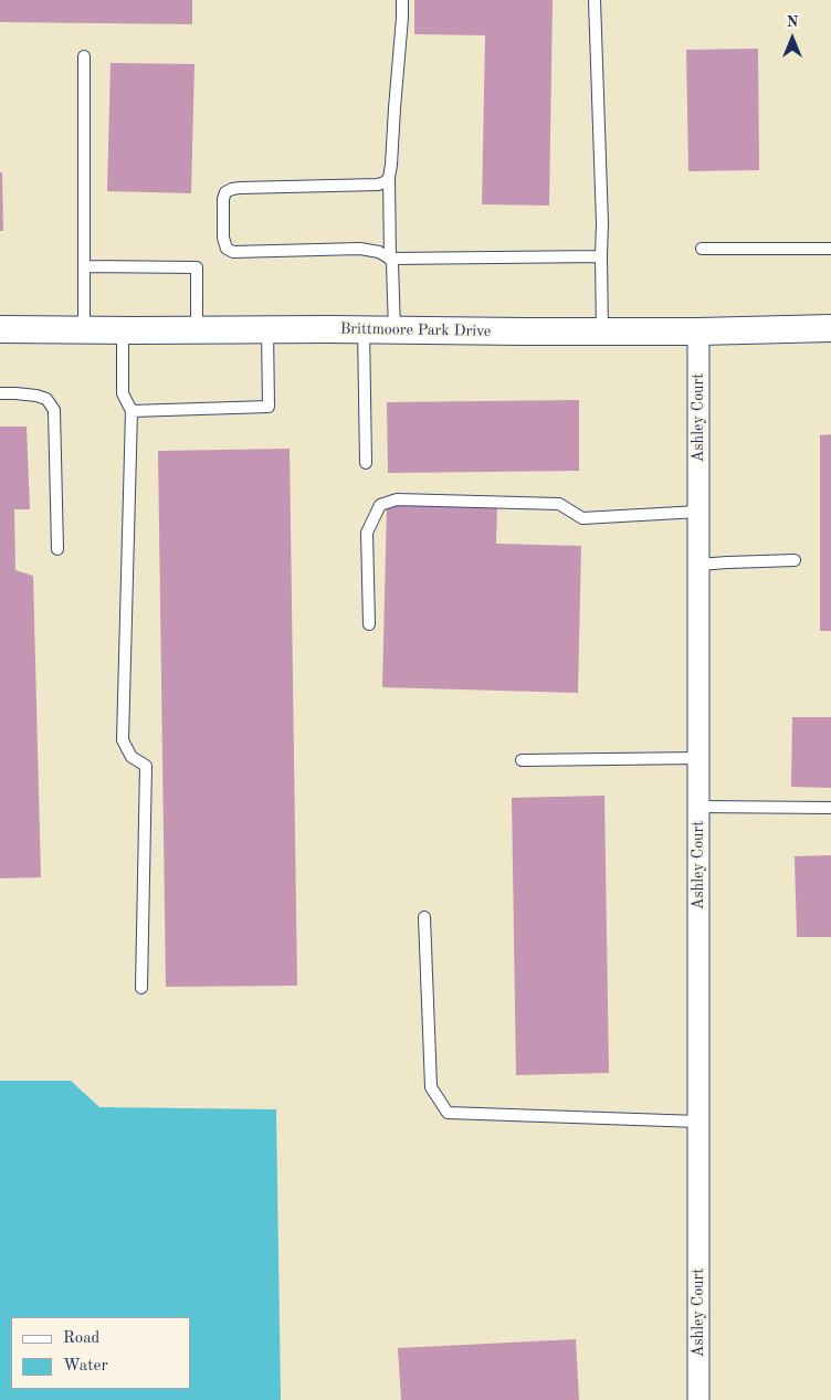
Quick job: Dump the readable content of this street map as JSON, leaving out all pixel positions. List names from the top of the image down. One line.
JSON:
{"streets":{"street":["Brittmoore Park Drive","Ashley Court"]},"crossings":[["Brittmoore Park Drive","Ashley Court"]],"legend":["Road","Water"],"north":"top"}
